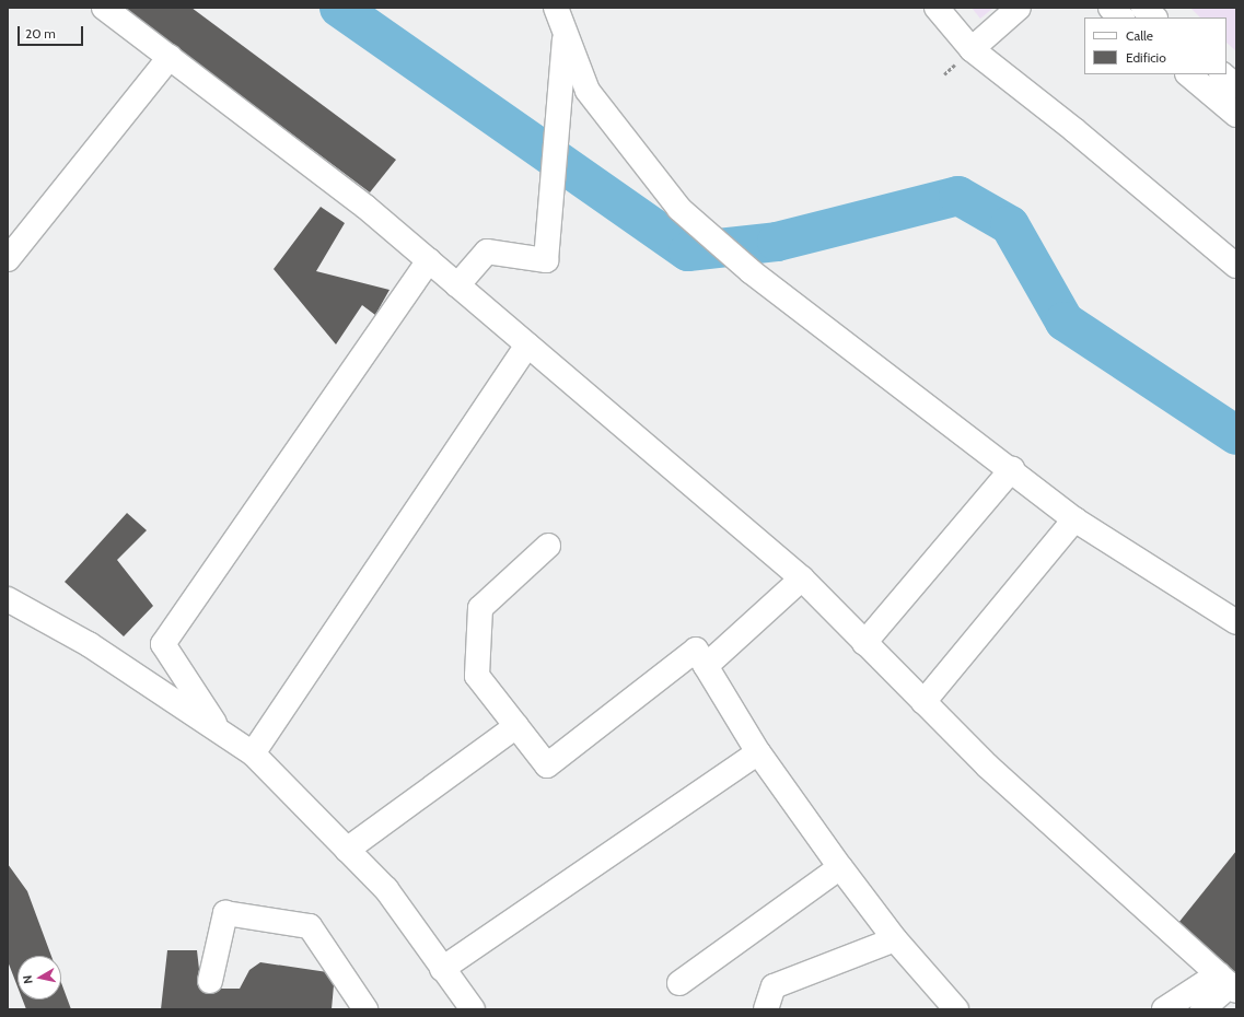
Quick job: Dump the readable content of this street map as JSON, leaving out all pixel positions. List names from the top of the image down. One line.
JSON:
{"legend":["Calle","Edificio"],"scale_bar":"20 m","north":"left"}
